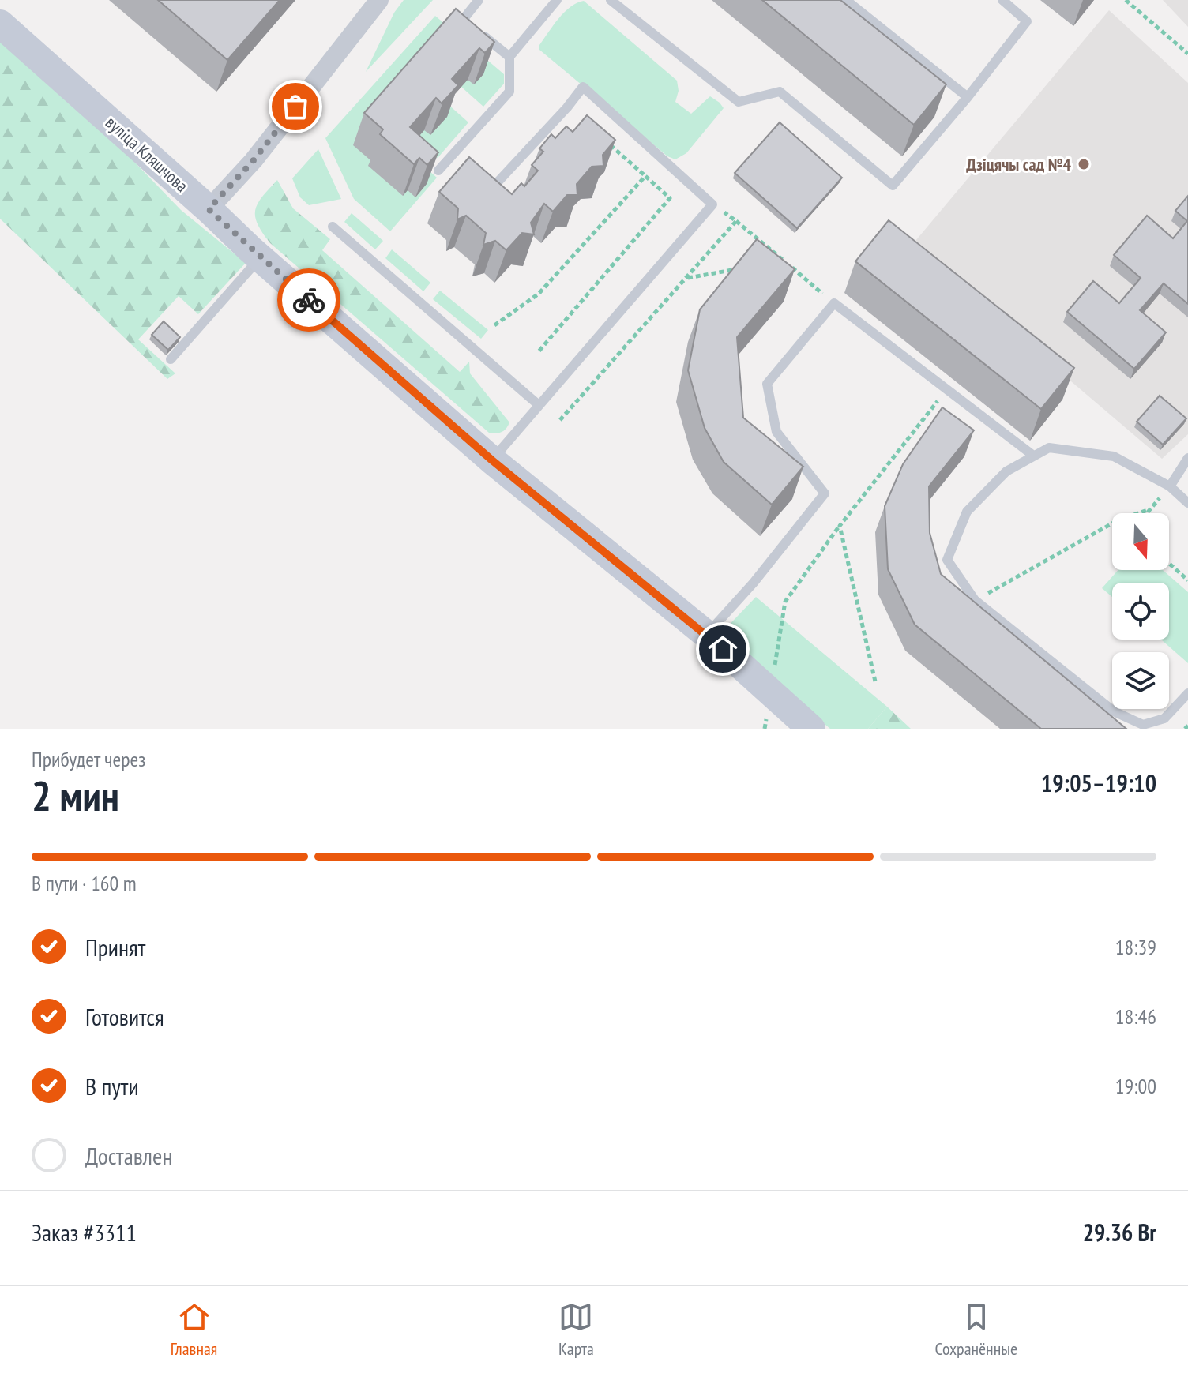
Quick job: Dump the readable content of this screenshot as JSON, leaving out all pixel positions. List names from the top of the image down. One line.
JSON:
{"streets":{"street":["вуліца Кляшчова"]},"places":["Дзіцячы сад №4"],"north":"bottom","page":{"heading":["2 мин","Прибудет через","19:05–19:10"],"panel":["Заказ #3311","29.36 Br"],"bar":"В пути · 160 m","list":[["Принят","18:39"],["Готовится","18:46"],["В пути","19:00"],"Доставлен"],"tabs":["Главная","Карта","Сохранённые"]}}
